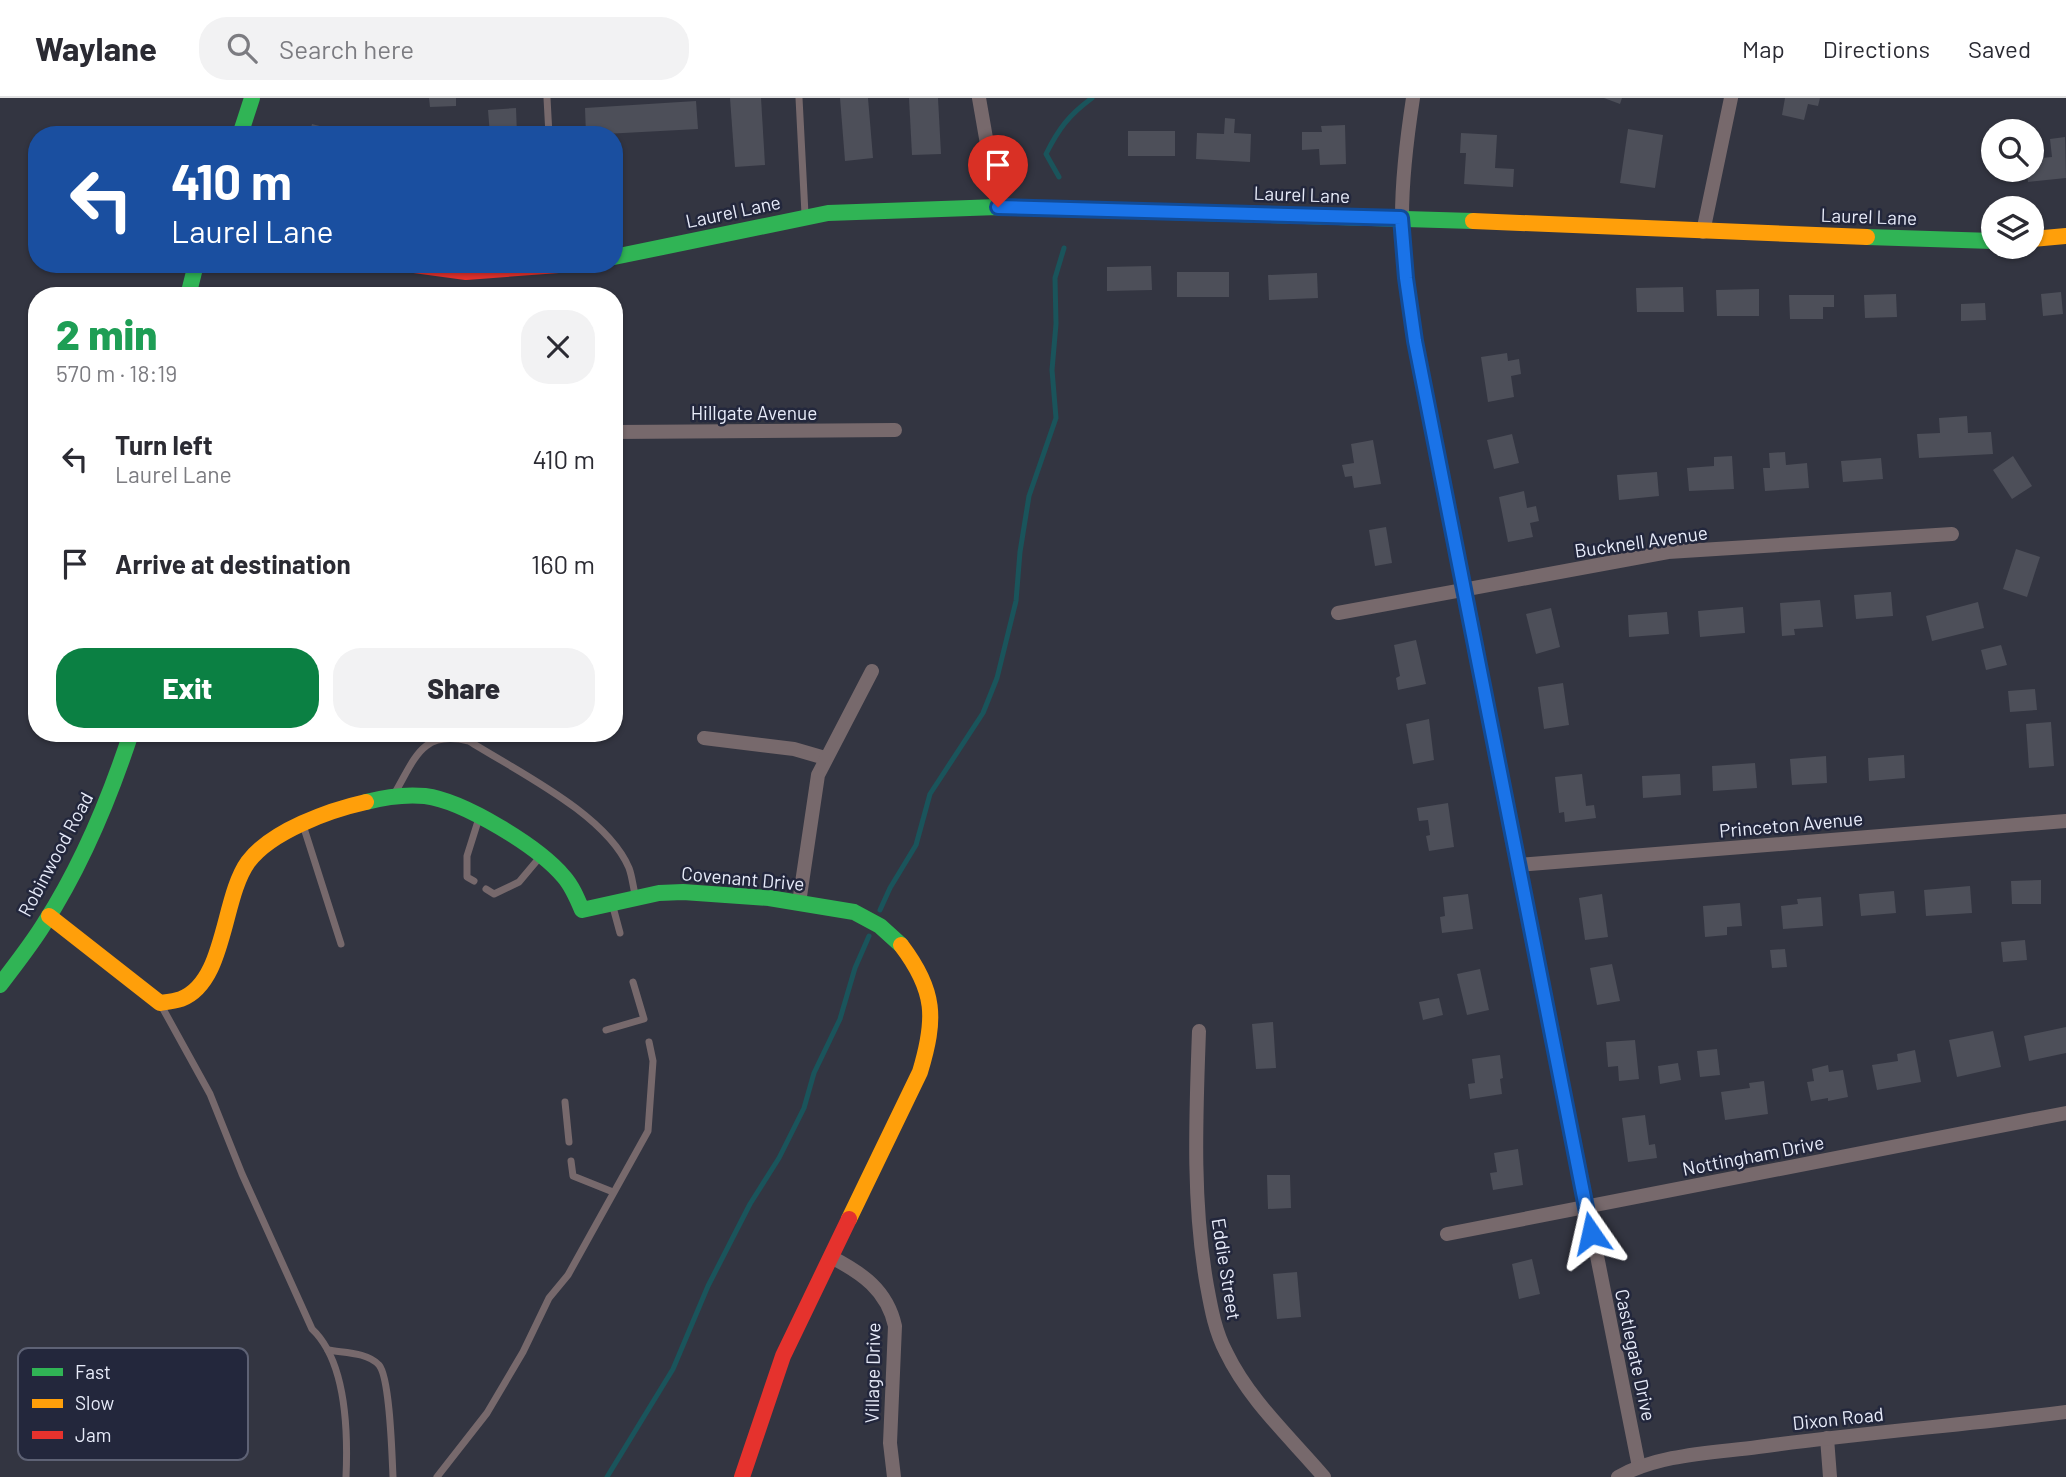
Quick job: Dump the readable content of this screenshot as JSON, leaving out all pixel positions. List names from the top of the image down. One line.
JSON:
{"streets":{"street":["Laurel Lane","Hillgate Avenue","Bucknell Avenue","Princeton Avenue","Robinwood Road","Covenant Drive","Nottingham Drive","Eddie Street","Castlegate Drive","Village Drive","Dixon Road"]},"crossings":[["Laurel Lane","Castlegate Drive"],["Bucknell Avenue","Castlegate Drive"],["Princeton Avenue","Castlegate Drive"],["Covenant Drive","Village Drive"],["Nottingham Drive","Castlegate Drive"],["Castlegate Drive","Dixon Road"]],"legend":["Fast","Slow","Jam"],"page":{"header":"Waylane","search":"Search here","nav":["Map","Directions","Saved"],"turn":["410 m","Laurel Lane"],"heading":["2 min","570 m · 18:19"],"list":[{"name":"Turn left","note":"Laurel Lane","value":"410 m"},{"name":"Arrive at destination","value":"160 m"}],"buttons":["Exit","Share"]}}
